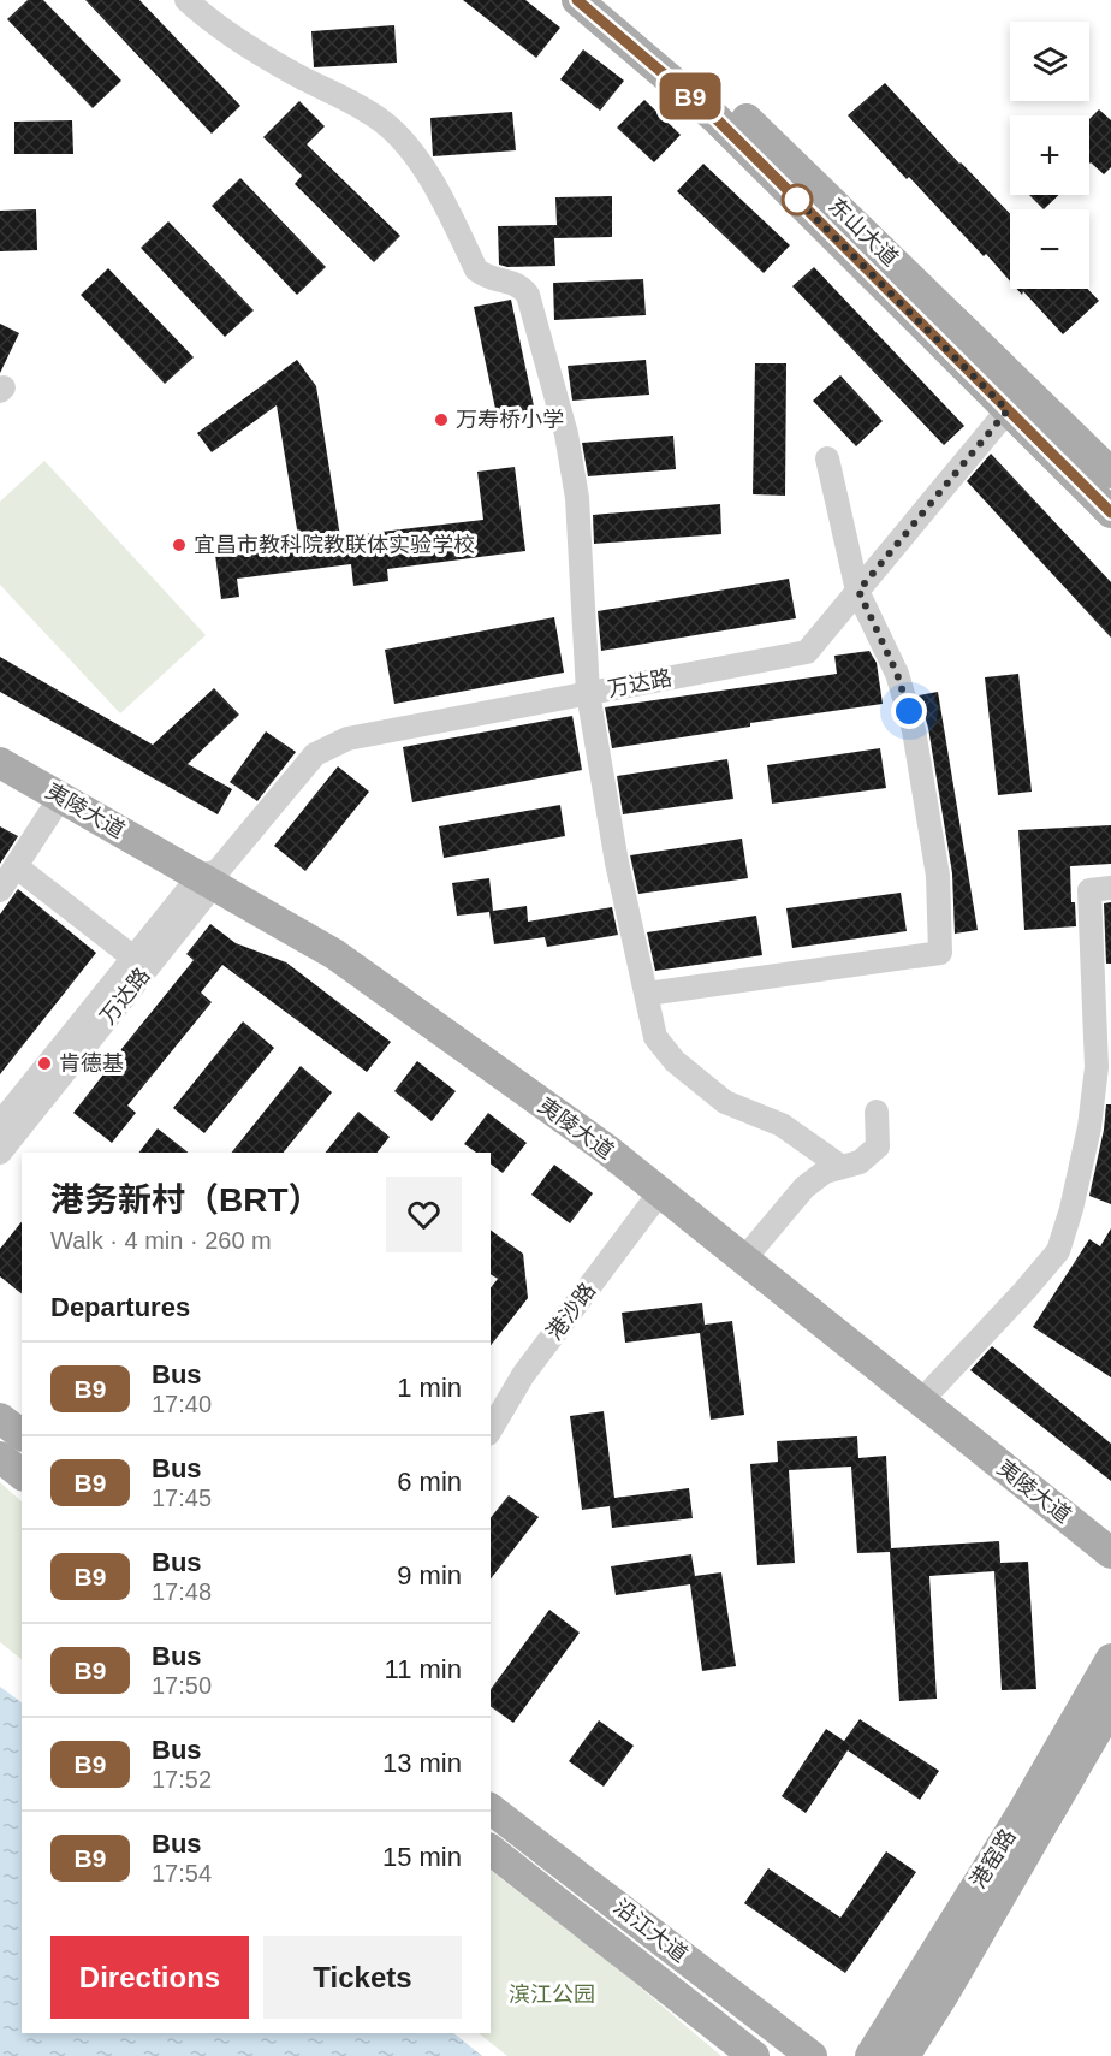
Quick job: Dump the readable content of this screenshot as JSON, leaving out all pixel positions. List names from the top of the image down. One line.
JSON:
{"streets":{"main road":["东山大道","夷陵大道","港窑路","沿江大道"],"street":["万达路","港沙路"]},"crossings":[["东山大道","万达路"],["万达路","夷陵大道"],["夷陵大道","港沙路"]],"parks":["滨江公园"],"places":["万寿桥小学","宜昌市教科院教联体实验学校","肯德基"],"lines":["bus line B9"],"page":{"on_map":"B9","map_buttons":["+","−"],"heading":[["港务新村（BRT）","Walk · 4 min · 260 m"],"Departures"],"list":[{"mark":"B9","name":"Bus","note":"17:40","value":"1 min"},{"mark":"B9","name":"Bus","note":"17:45","value":"6 min"},{"mark":"B9","name":"Bus","note":"17:48","value":"9 min"},{"mark":"B9","name":"Bus","note":"17:50","value":"11 min"},{"mark":"B9","name":"Bus","note":"17:52","value":"13 min"},{"mark":"B9","name":"Bus","note":"17:54","value":"15 min"}],"buttons":["Directions","Tickets"]}}
